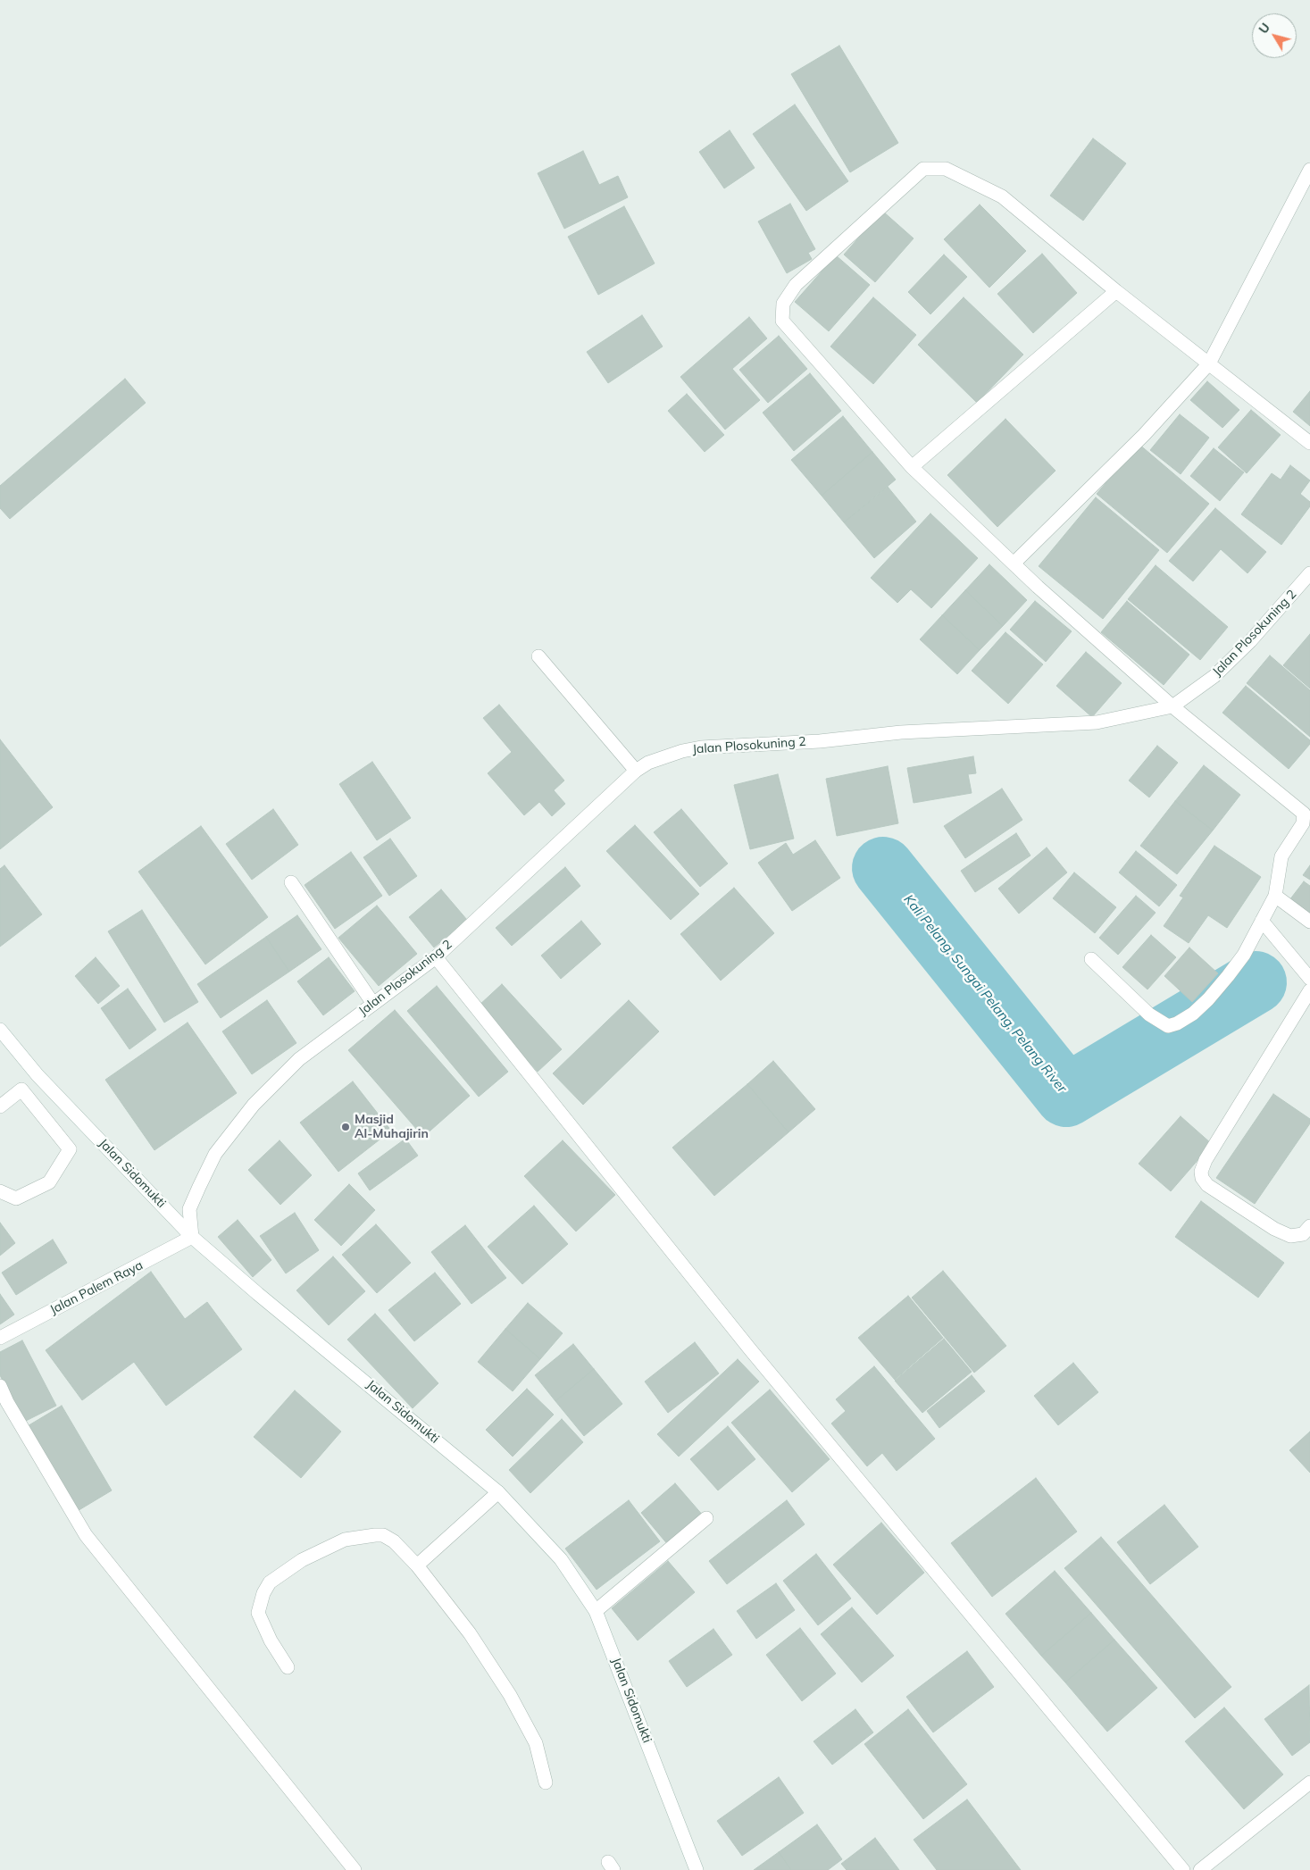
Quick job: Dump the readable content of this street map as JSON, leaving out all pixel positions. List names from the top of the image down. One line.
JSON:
{"streets":{"street":["Jalan Plosokuning 2","Jalan Sidomukti","Jalan Palem Raya"]},"crossings":[["Jalan Plosokuning 2","Jalan Sidomukti"],["Jalan Plosokuning 2","Jalan Palem Raya"],["Jalan Sidomukti","Jalan Palem Raya"]],"water":["Kali Pelang, Sungai Pelang, Pelang River"],"places":["Masjid Al-Muhajirin"],"north":"top left"}
